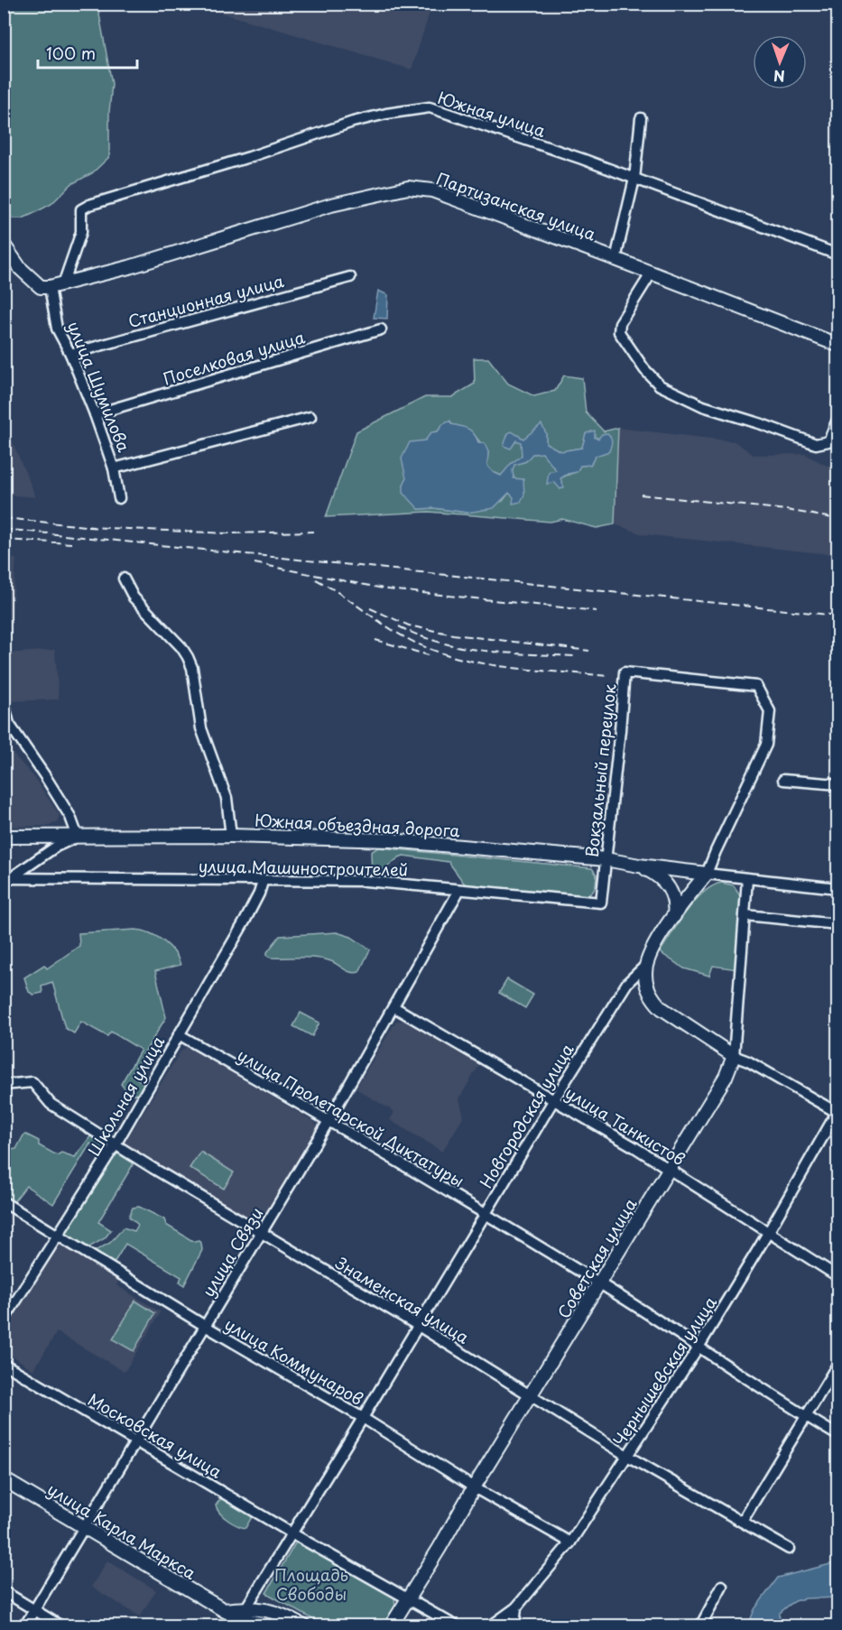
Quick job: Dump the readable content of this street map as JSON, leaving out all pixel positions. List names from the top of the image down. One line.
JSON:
{"streets":{"main road":["Партизанская улица","Южная объездная дорога","Новгородская улица","Советская улица","улица Карла Маркса"],"street":["Южная улица","Станционная улица","Поселковая улица","улица Шумилова","Вокзальный переулок","улица Машиностроителей","Школьная улица","улица Пролетарской Диктатуры","улица Танкистов","улица Связи","Знаменская улица","улица Коммунаров","Чернышевская улица","Московская улица"]},"crossings":[["Южная улица","Партизанская улица"],["Партизанская улица","улица Шумилова"],["Станционная улица","улица Шумилова"],["Поселковая улица","улица Шумилова"],["Вокзальный переулок","Южная объездная дорога"],["Вокзальный переулок","улица Машиностроителей"],["Вокзальный переулок","Новгородская улица"],["Южная объездная дорога","Новгородская улица"],["улица Машиностроителей","Школьная улица"],["улица Машиностроителей","улица Связи"],["Школьная улица","улица Пролетарской Диктатуры"],["Школьная улица","Знаменская улица"],["Школьная улица","улица Коммунаров"],["Новгородская улица","улица Пролетарской Диктатуры"],["Новгородская улица","улица Танкистов"],["Новгородская улица","Знаменская улица"],["Новгородская улица","улица Коммунаров"],["Новгородская улица","Московская улица"],["улица Пролетарской Диктатуры","улица Связи"],["улица Пролетарской Диктатуры","Советская улица"],["улица Пролетарской Диктатуры","Чернышевская улица"],["улица Танкистов","улица Связи"],["улица Танкистов","Советская улица"],["улица Танкистов","Чернышевская улица"],["улица Связи","Знаменская улица"],["улица Связи","улица Коммунаров"],["улица Связи","Московская улица"],["улица Связи","улица Карла Маркса"],["Советская улица","Знаменская улица"],["Советская улица","улица Коммунаров"],["Знаменская улица","Чернышевская улица"],["улица Коммунаров","Чернышевская улица"]],"parks":["Площадь Свободы"],"scale_bar":"100 m","north":"bottom"}
